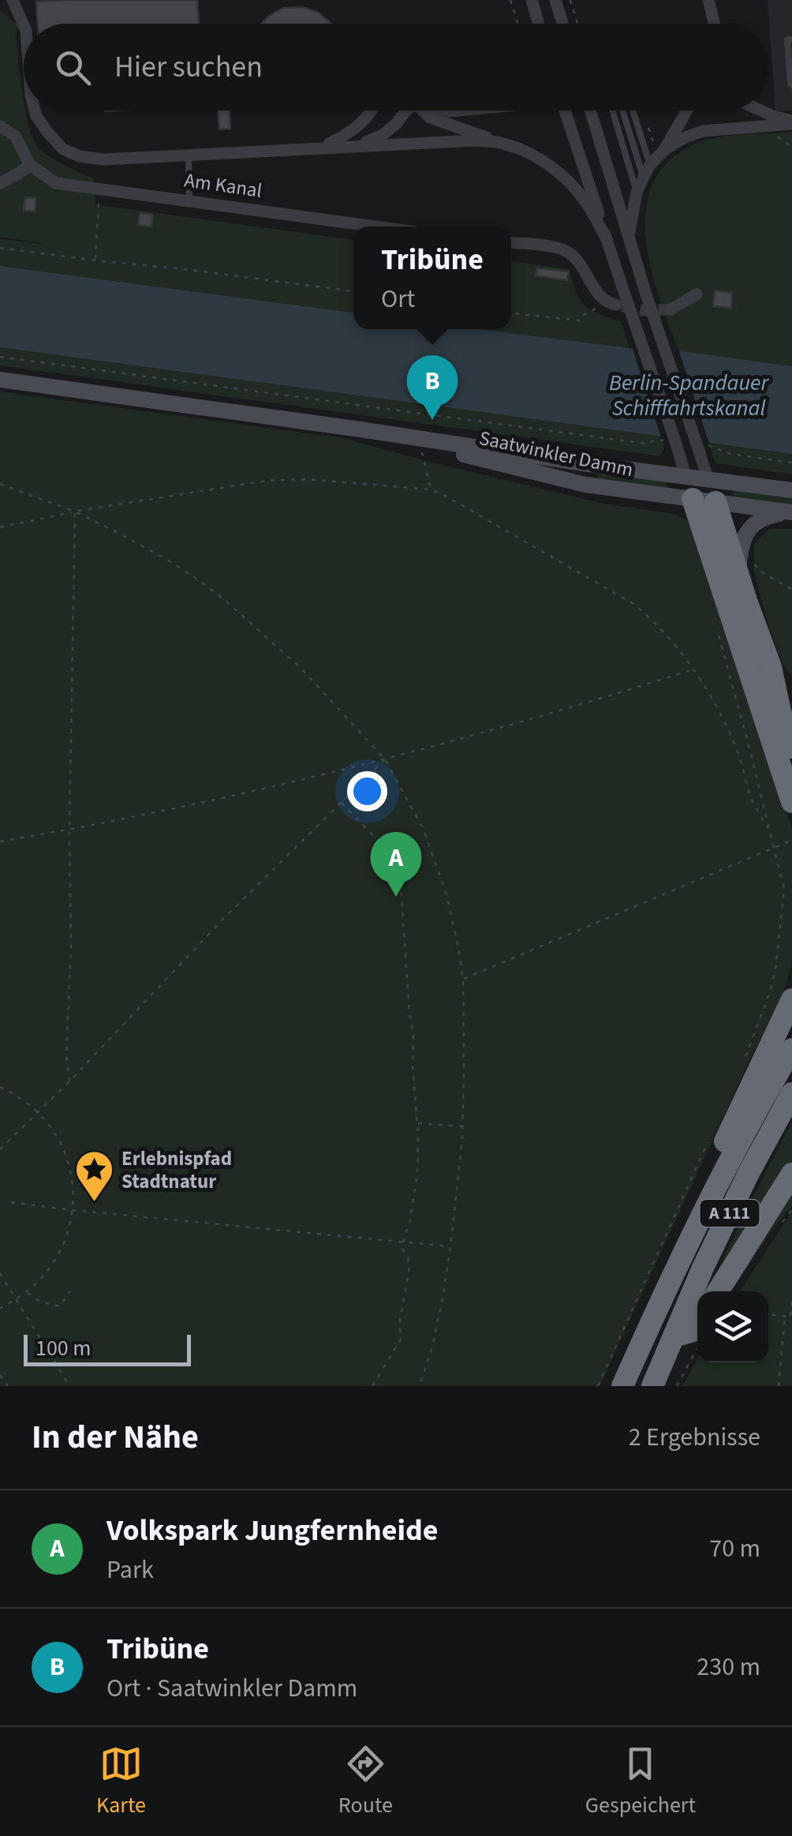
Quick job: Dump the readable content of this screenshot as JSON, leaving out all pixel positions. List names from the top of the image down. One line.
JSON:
{"streets":{"highway":["A 111"],"main road":["Saatwinkler Damm"],"street":["Am Kanal"]},"water":["Berlin-Spandauer Schifffahrtskanal"],"places":{"place":["Erlebnispfad Stadtnatur"]},"scale_bar":"100 m","page":{"search":"Hier suchen","popup":["Tribüne","Ort"],"pins":["B","A"],"scale":"100 m","heading":["In der Nähe","2 Ergebnisse"],"list":[{"mark":"A","name":"Volkspark Jungfernheide","note":"Park","value":"70 m"},{"mark":"B","name":"Tribüne","note":"Ort · Saatwinkler Damm","value":"230 m"}],"nav":["Karte","Route","Gespeichert"]}}
